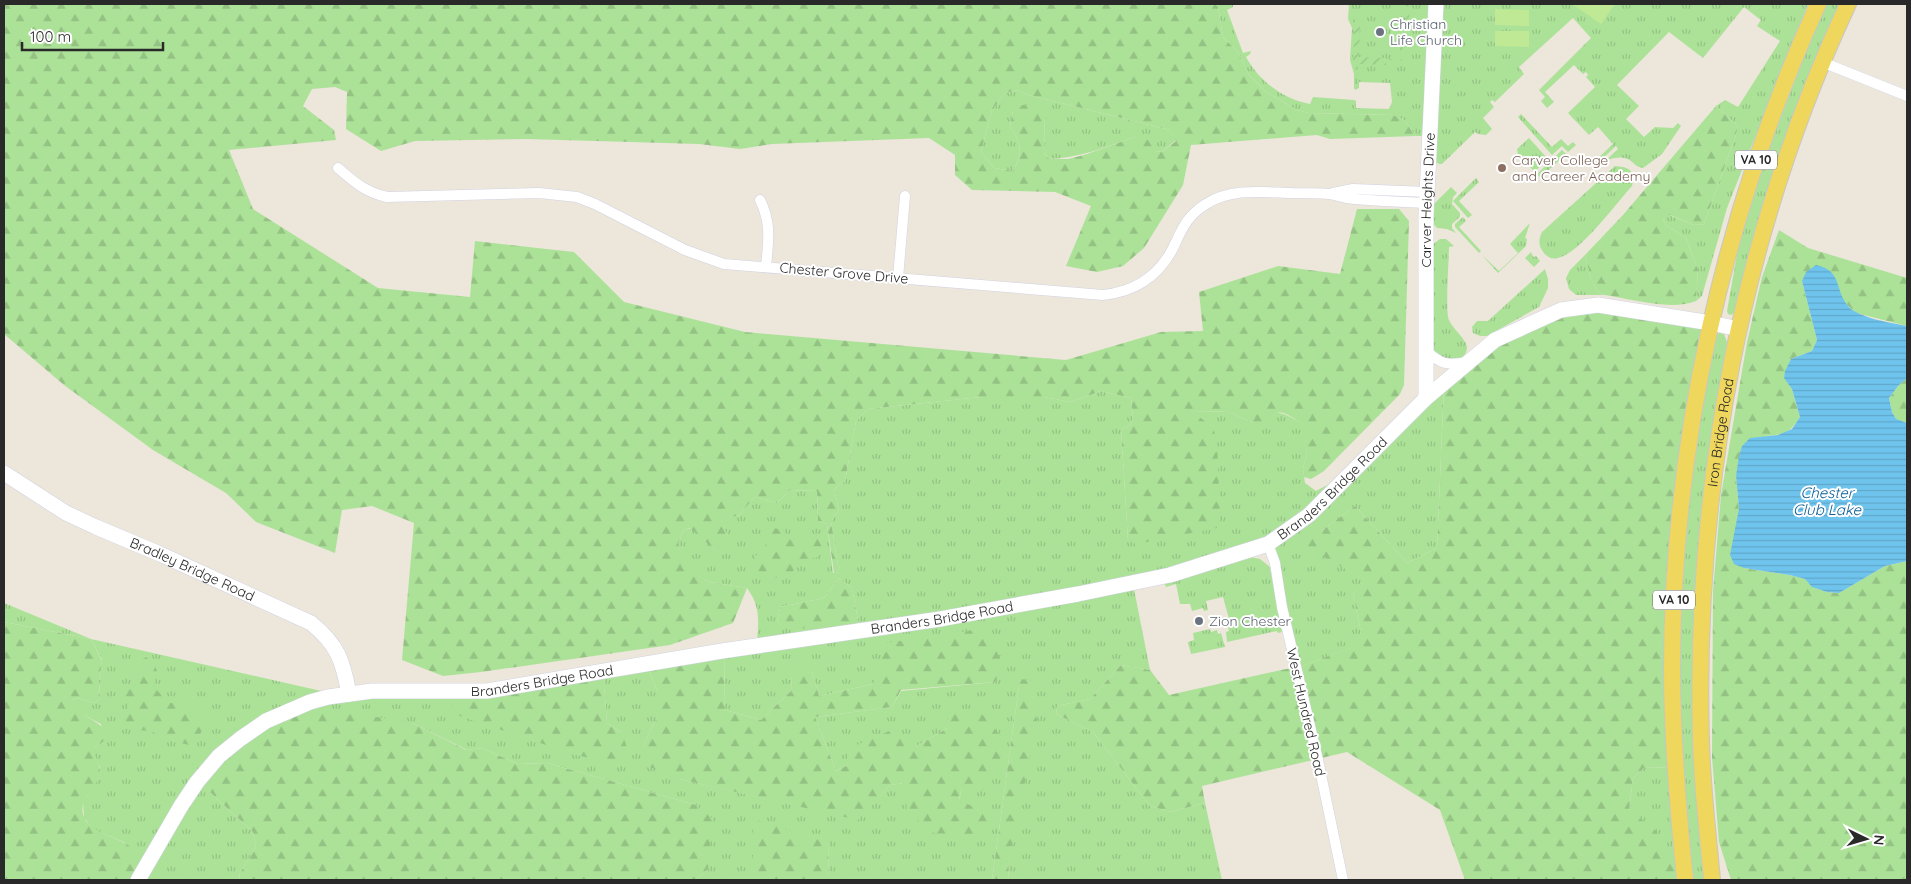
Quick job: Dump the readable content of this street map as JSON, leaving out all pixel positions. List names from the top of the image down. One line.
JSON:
{"streets":{"main road":["VA 10","Iron Bridge Road"],"street":["Carver Heights Drive","Chester Grove Drive","Branders Bridge Road","Bradley Bridge Road","West Hundred Road"]},"crossings":[["Carver Heights Drive","Chester Grove Drive"],["Carver Heights Drive","Branders Bridge Road"],["Iron Bridge Road","Branders Bridge Road"],["Branders Bridge Road","Bradley Bridge Road"],["Branders Bridge Road","West Hundred Road"]],"water":["Chester Club Lake"],"places":["Christian Life Church","Carver College and Career Academy","Zion Chester"],"scale_bar":"100 m","north":"right"}
